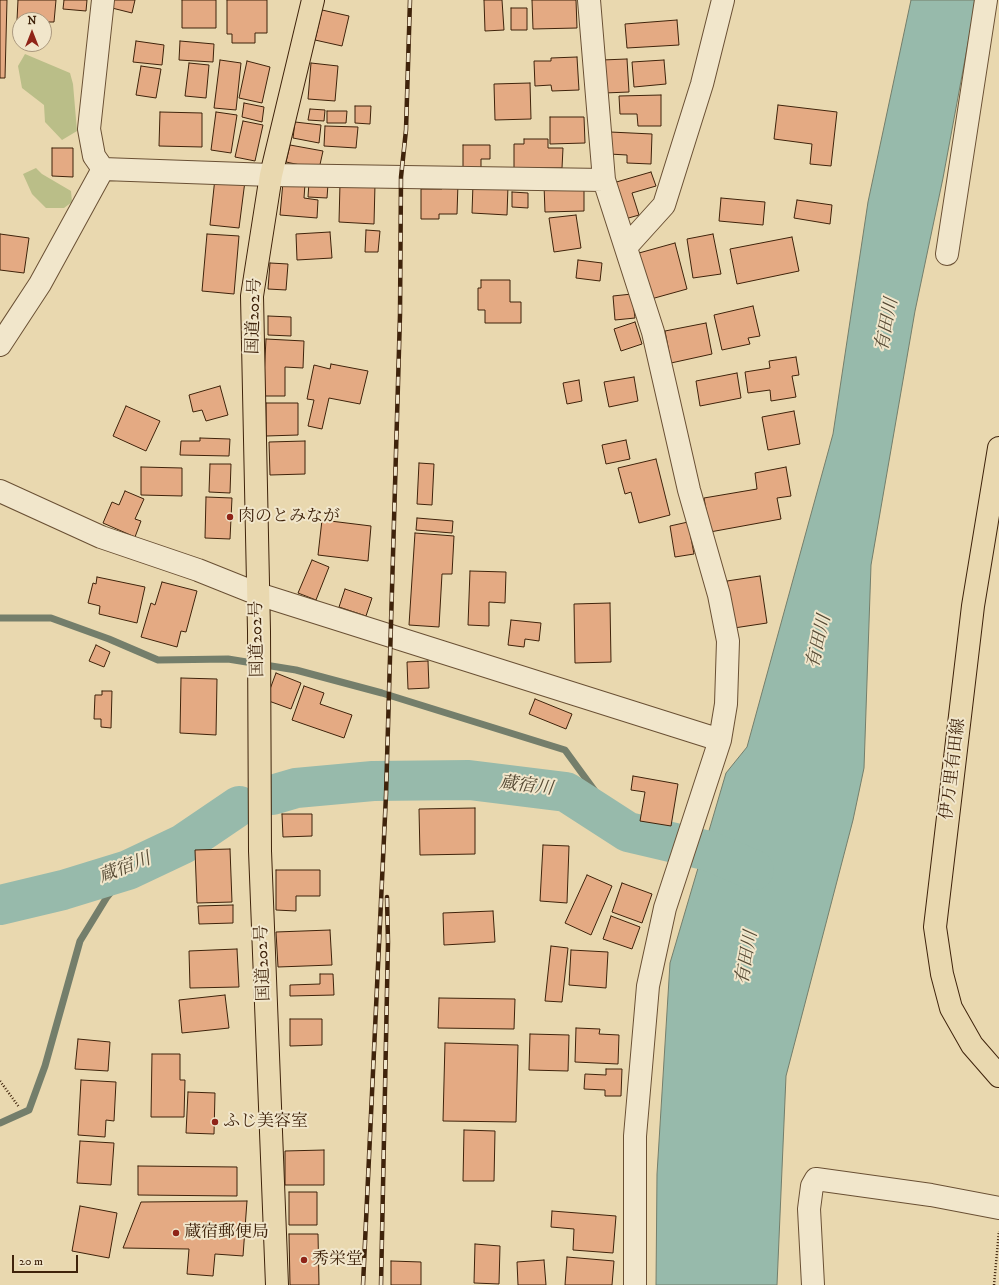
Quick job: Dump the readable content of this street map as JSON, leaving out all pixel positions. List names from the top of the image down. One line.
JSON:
{"streets":{"main road":["国道202号","伊万里有田線"]},"water":["有田川","蔵宿川"],"places":["肉のとみなが","ふじ美容室","蔵宿郵便局","秀栄堂"],"scale_bar":"20 m","north":"top"}
